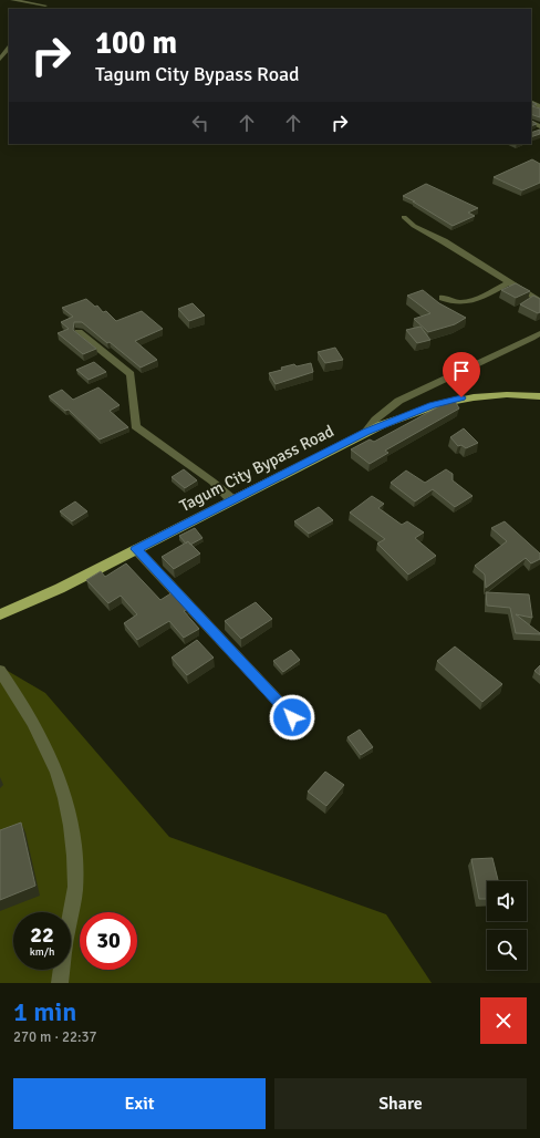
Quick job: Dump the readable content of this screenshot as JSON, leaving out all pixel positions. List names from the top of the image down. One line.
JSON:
{"streets":{"main road":["Tagum City Bypass Road"]},"page":{"turn":["100 m","Tagum City Bypass Road"],"speed":"22 km/h","limit":"30","heading":["1 min","270 m · 22:37"],"buttons":["Exit","Share"]}}
